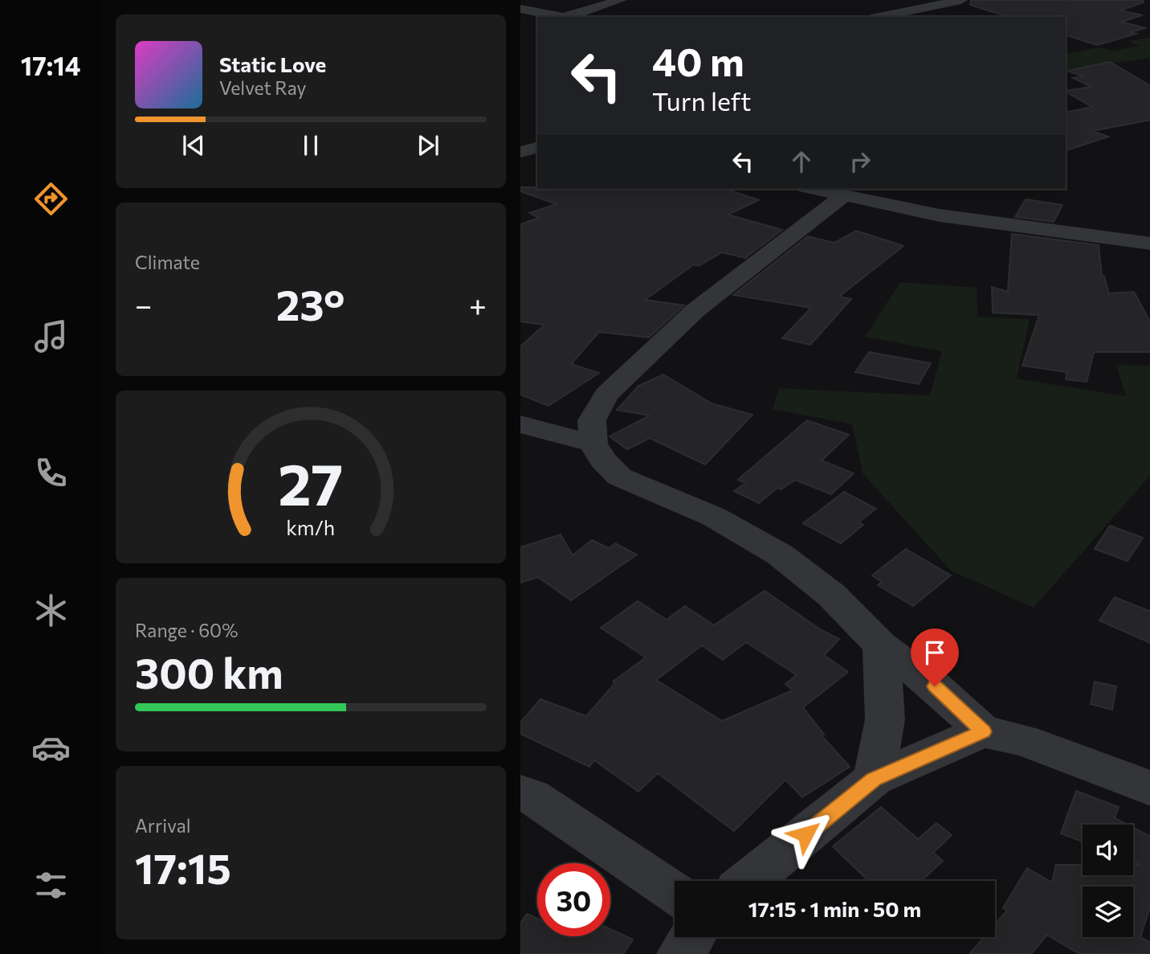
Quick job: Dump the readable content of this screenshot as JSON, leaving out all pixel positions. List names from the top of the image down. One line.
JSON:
{"page":{"tabs":"17:14","turn":["40 m","Turn left"],"song":["Static Love","Velvet Ray"],"tile":["Climate",["Range · 60%","300 km"],["Arrival","17:15"]],"heat":["−","23°","+"],"limit":"30","trip":"17:15 · 1 min · 50 m","gauge":["27","km/h"]}}
